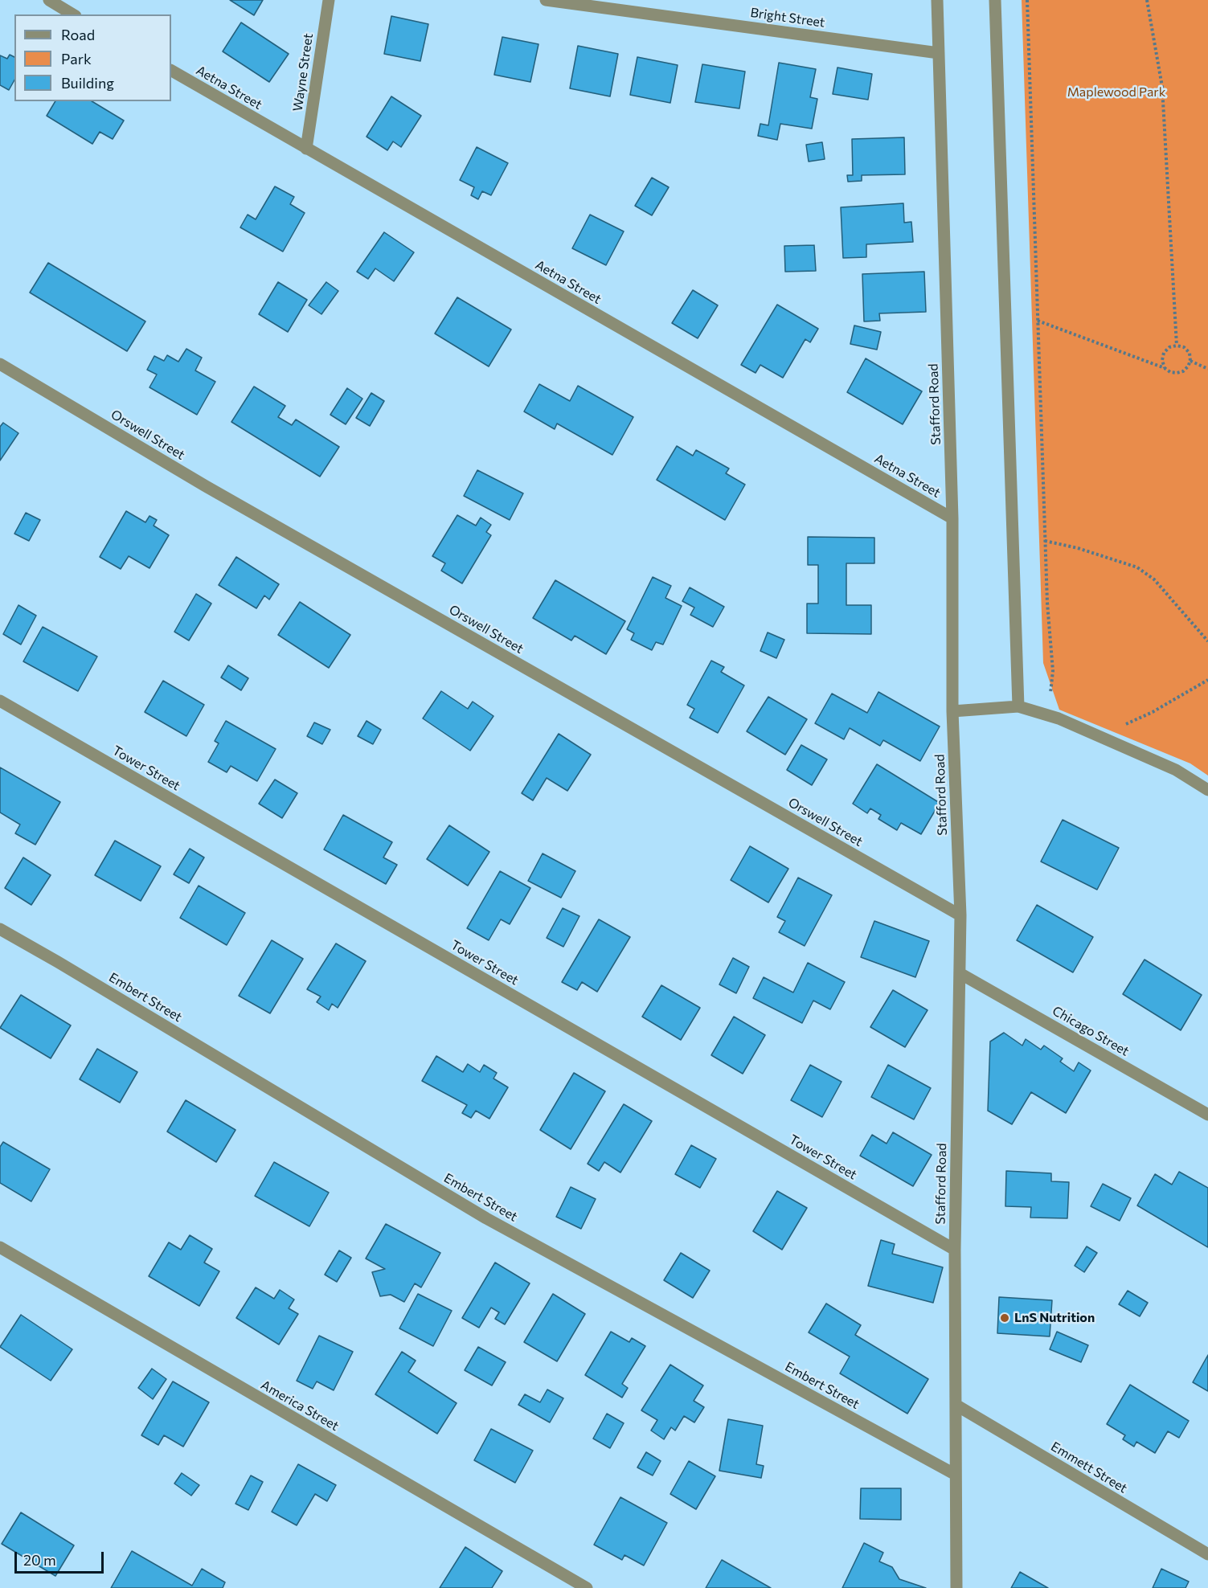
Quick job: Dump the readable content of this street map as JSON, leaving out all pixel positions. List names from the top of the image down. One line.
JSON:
{"streets":{"street":["Bright Street","Wayne Street","Aetna Street","Stafford Road","Orswell Street","Tower Street","Embert Street","Chicago Street","America Street","Emmett Street"]},"crossings":[["Bright Street","Stafford Road"],["Wayne Street","Aetna Street"],["Aetna Street","Stafford Road"],["Stafford Road","Orswell Street"],["Stafford Road","Tower Street"],["Stafford Road","Embert Street"],["Stafford Road","Chicago Street"],["Stafford Road","Emmett Street"]],"parks":["Maplewood Park"],"places":["LnS Nutrition"],"legend":["Road","Park","Building"],"scale_bar":"20 m"}
